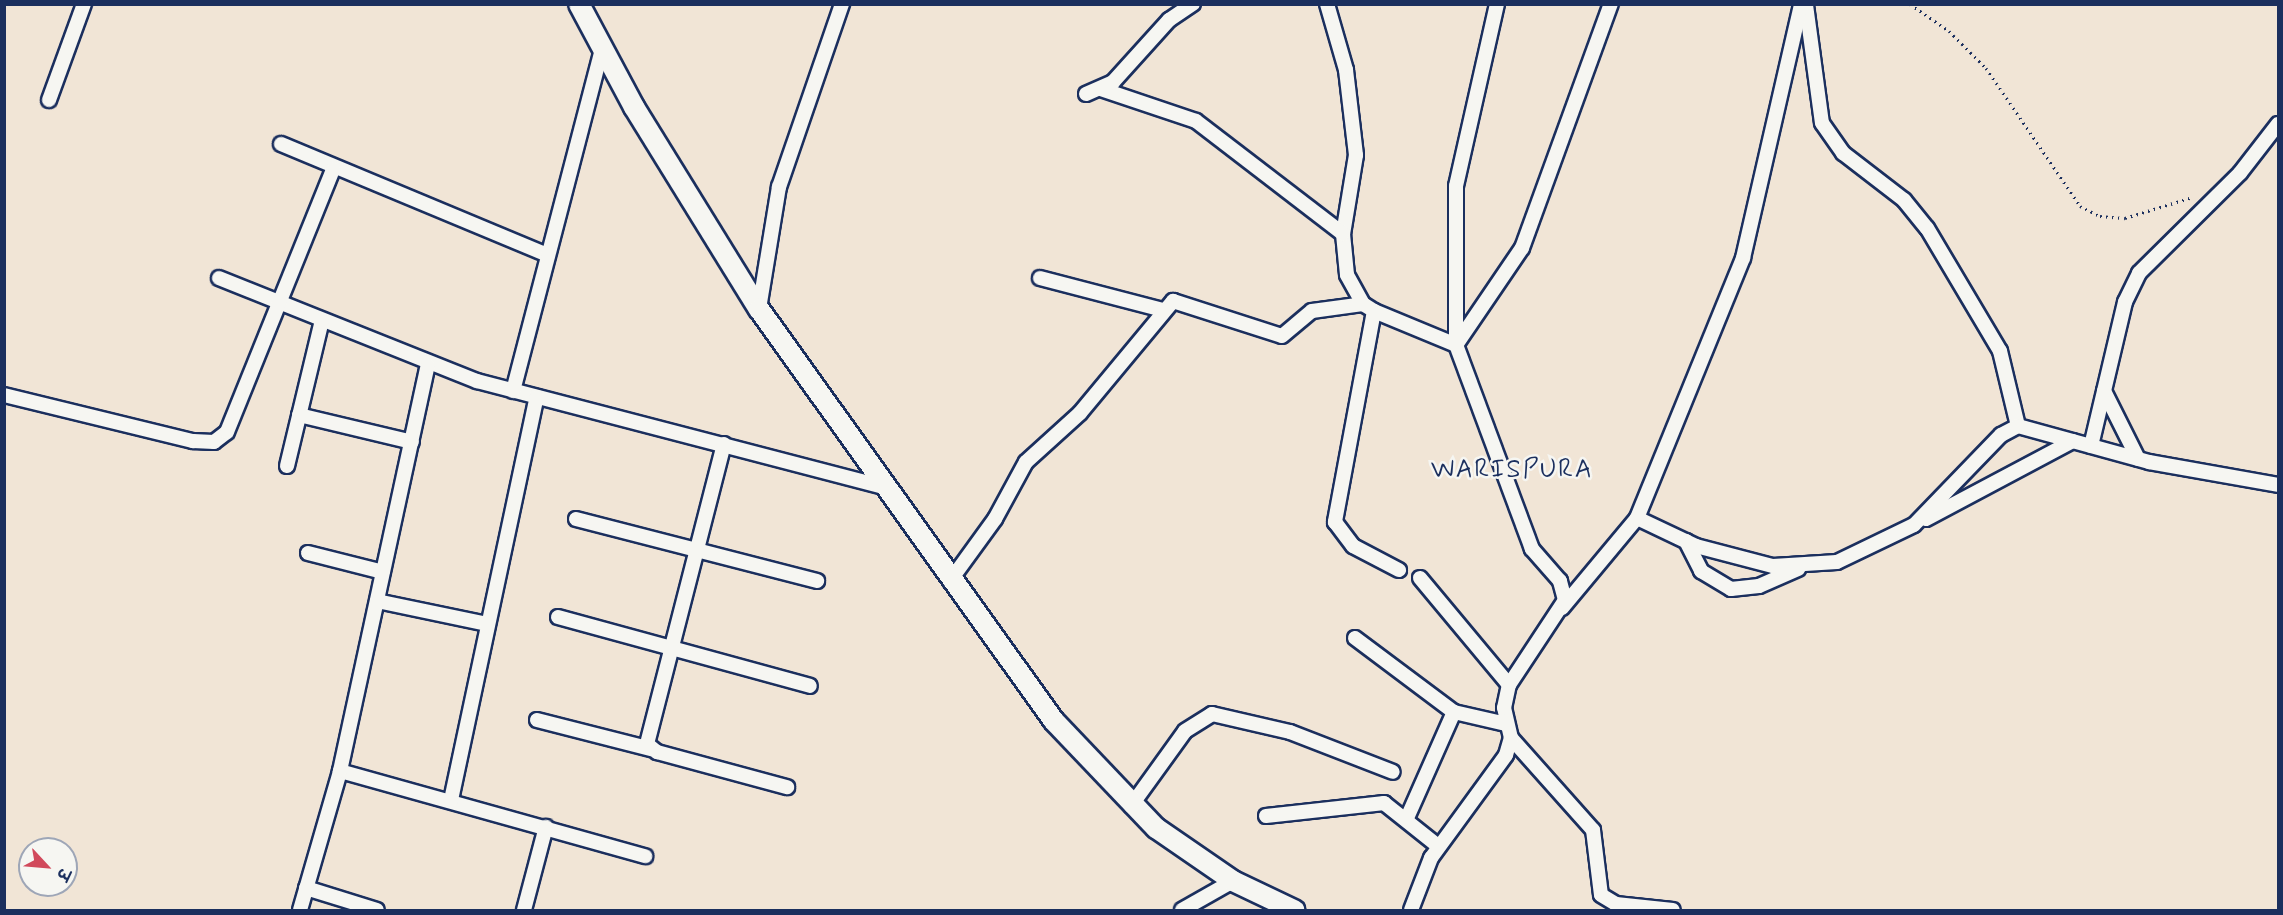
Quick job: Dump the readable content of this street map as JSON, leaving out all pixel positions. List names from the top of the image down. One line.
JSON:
{"districts":["WARISPURA"],"north":"bottom right"}
